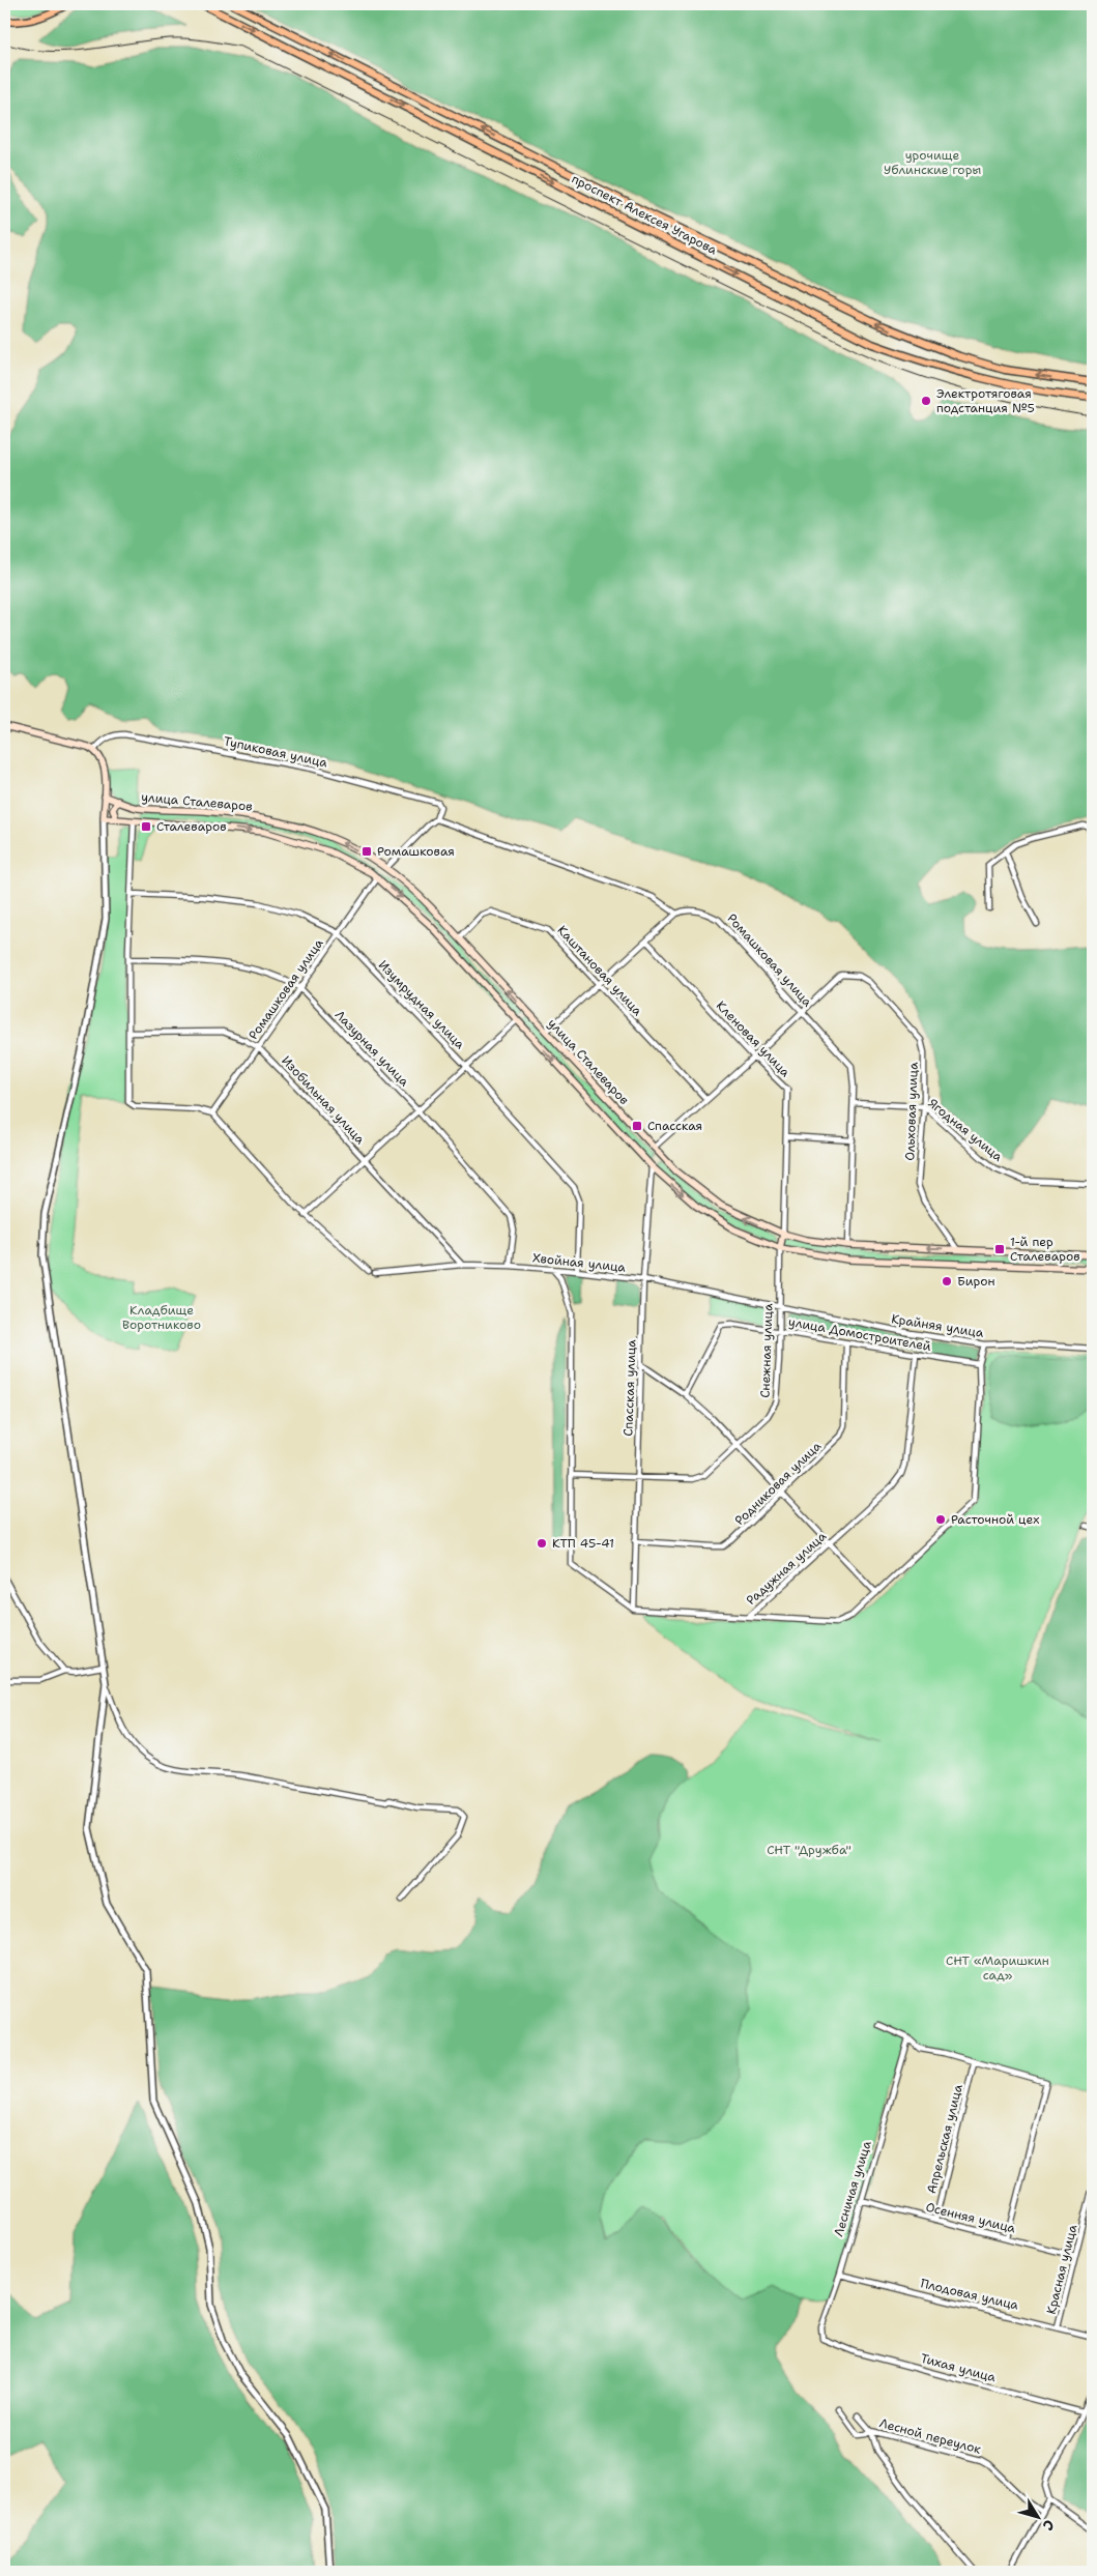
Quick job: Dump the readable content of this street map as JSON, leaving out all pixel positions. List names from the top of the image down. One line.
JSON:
{"streets":{"main road":["проспект Алексея Угарова","улица Сталеваров"],"street":["Тупиковая улица","Ромашковая улица","Каштановая улица","Изумрудная улица","Кленовая улица","Лазурная улица","Изобильная улица","Ольховая улица","Ягодная улица","Хвойная улица","Крайняя улица","улица Домостроителей","Снежная улица","Спасская улица","Родниковая улица","Радужная улица","Апрельская улица","Лесничая улица","Осенняя улица","Красная улица","Плодовая улица","Тихая улица","Лесной переулок"]},"crossings":[["улица Сталеваров","Ромашковая улица"],["улица Сталеваров","Каштановая улица"],["улица Сталеваров","Кленовая улица"],["улица Сталеваров","Ольховая улица"],["улица Сталеваров","Снежная улица"],["улица Сталеваров","Спасская улица"],["Ромашковая улица","Изумрудная улица"],["Ромашковая улица","Лазурная улица"],["Ромашковая улица","Изобильная улица"],["Ромашковая улица","Ольховая улица"],["Ромашковая улица","Ягодная улица"],["Изумрудная улица","Хвойная улица"],["Лазурная улица","Хвойная улица"],["Изобильная улица","Хвойная улица"],["Ольховая улица","Ягодная улица"],["Хвойная улица","Крайняя улица"],["Хвойная улица","Снежная улица"],["Хвойная улица","Спасская улица"],["Крайняя улица","Снежная улица"],["улица Домостроителей","Снежная улица"],["улица Домостроителей","Родниковая улица"],["улица Домостроителей","Радужная улица"],["Снежная улица","Спасская улица"],["Спасская улица","Родниковая улица"],["Спасская улица","Радужная улица"],["Апрельская улица","Осенняя улица"],["Лесничая улица","Осенняя улица"],["Лесничая улица","Плодовая улица"],["Лесничая улица","Тихая улица"],["Осенняя улица","Красная улица"],["Красная улица","Плодовая улица"]],"parks":["урочище Ублинские горы","Кладбище Воротниково","СНТ \"Дружба\"","СНТ «Маришкин сад»"],"places":{"other":["Электротяговая подстанция №5","Бирон","Расточной цех","КТП 45-41"],"transit":["Сталеваров","Ромашковая","Спасская","1-й пер Сталеваров"]},"north":"bottom right"}
